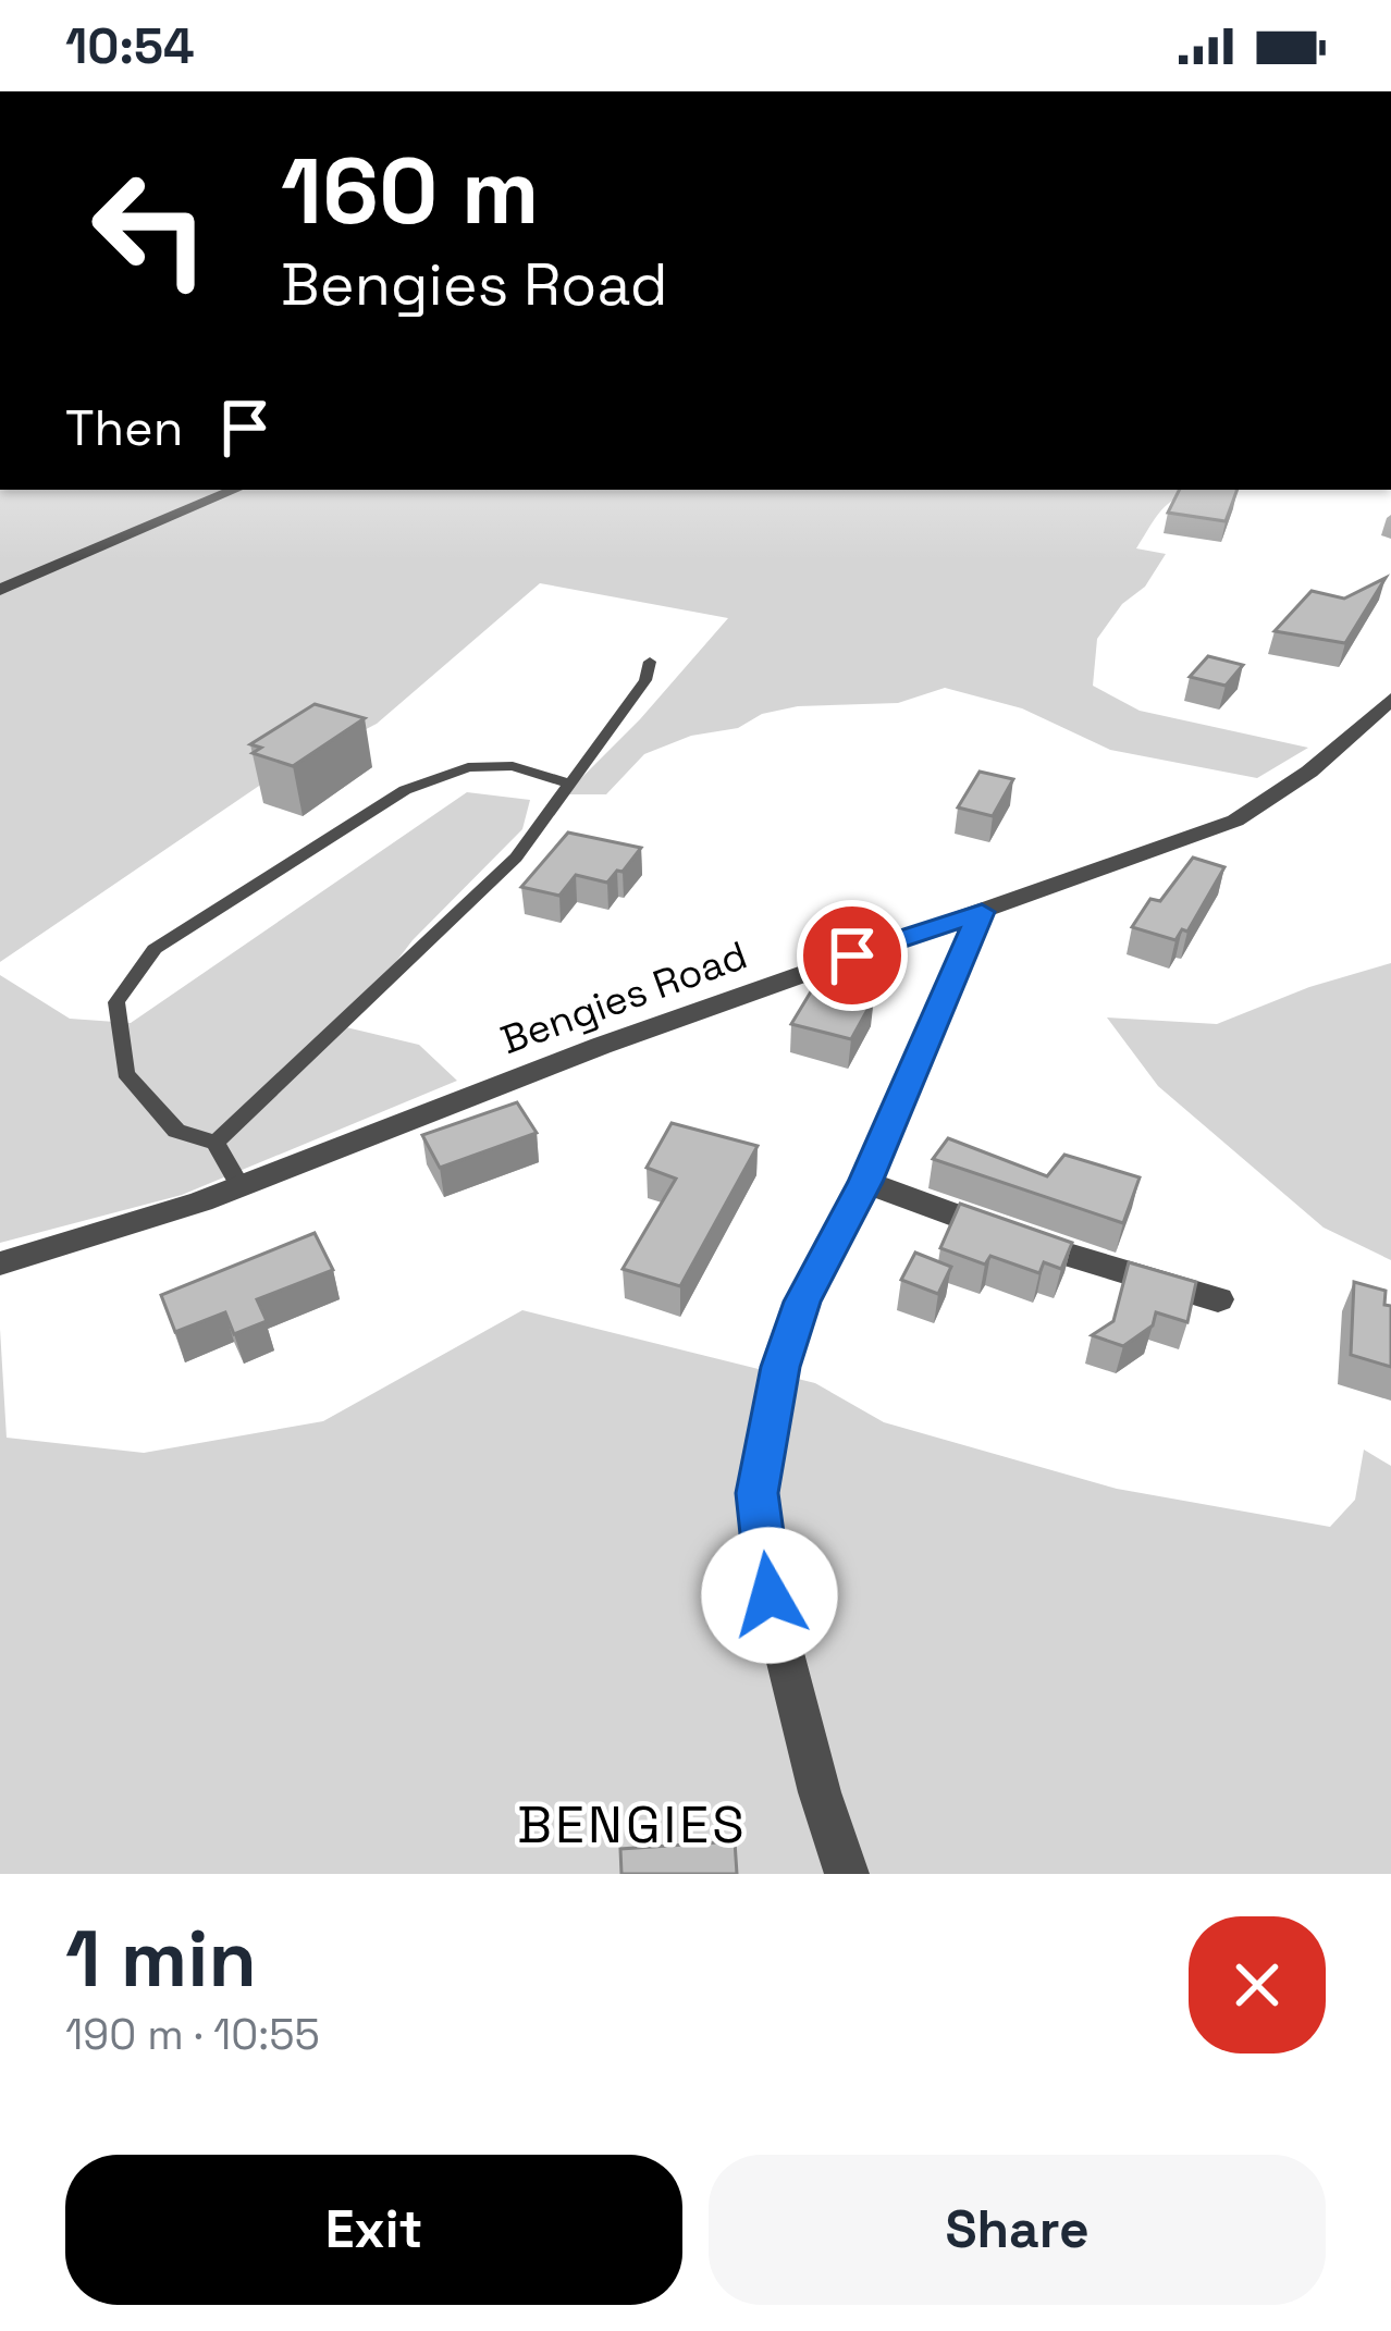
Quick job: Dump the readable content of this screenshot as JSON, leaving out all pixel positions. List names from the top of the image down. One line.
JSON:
{"streets":{"street":["Bengies Road"]},"districts":["BENGIES"],"page":{"status":"10:54","turn":["160 m","Bengies Road"],"then":"Then","heading":["1 min","190 m · 10:55"],"buttons":["Exit","Share"]}}
